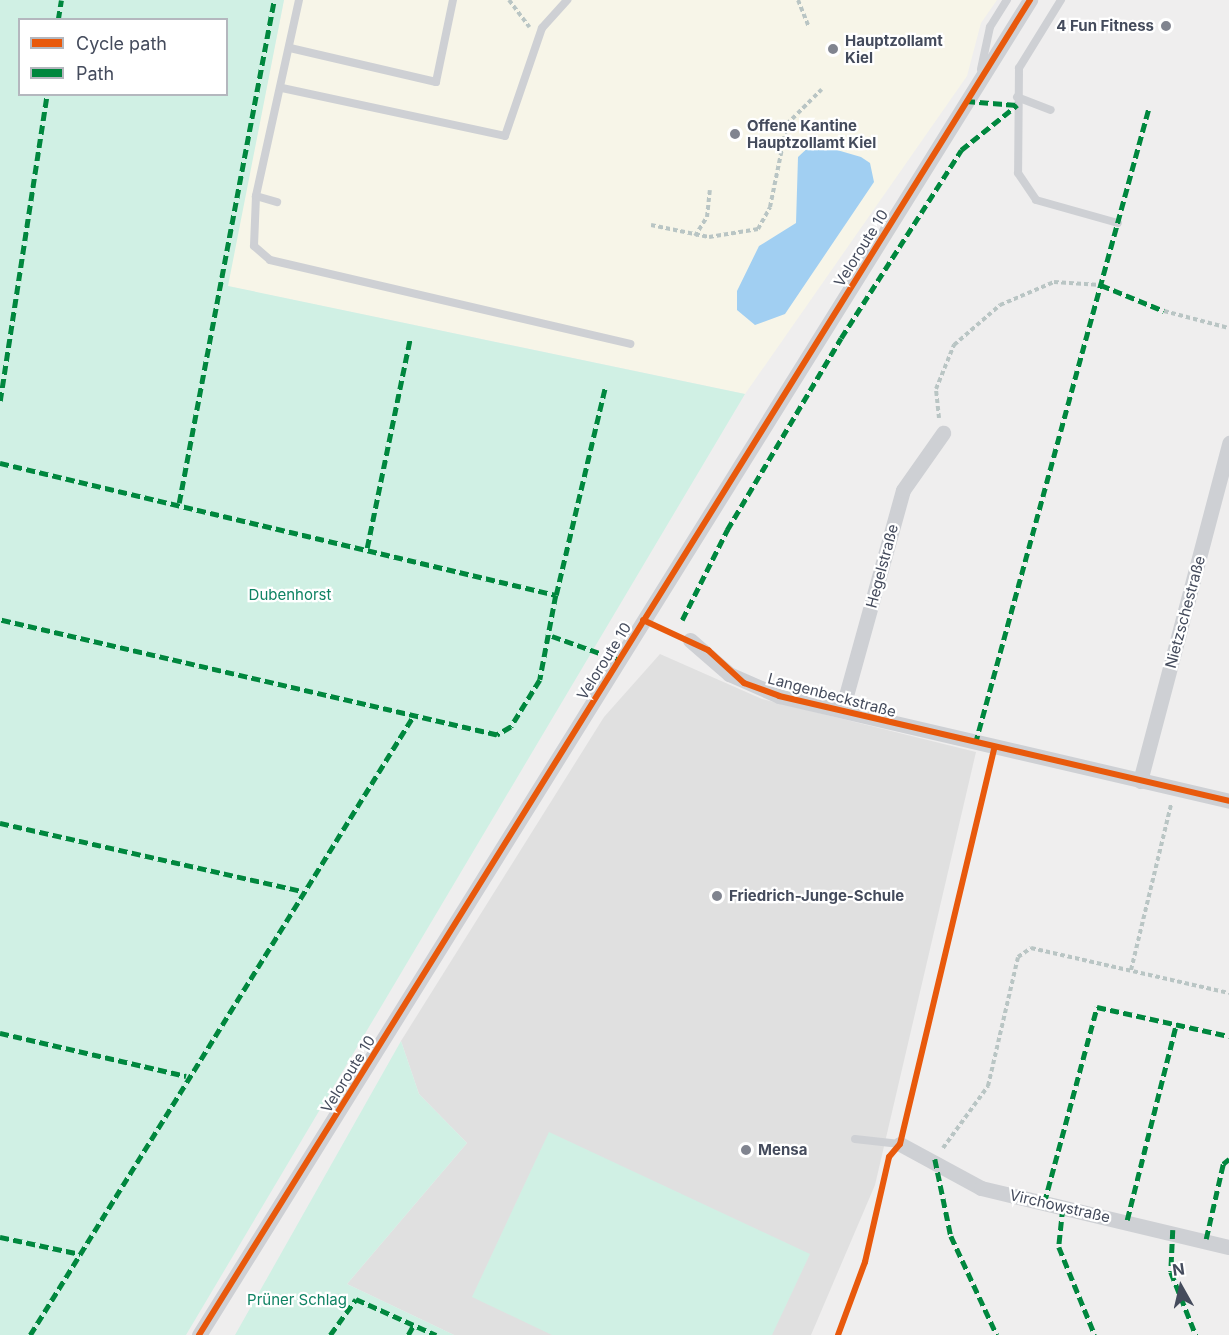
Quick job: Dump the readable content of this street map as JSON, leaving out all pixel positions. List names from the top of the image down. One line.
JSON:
{"streets":{"street":["Veloroute 10","Hegelstraße","Nietzschestraße","Langenbeckstraße","Virchowstraße"]},"crossings":[["Hegelstraße","Langenbeckstraße"],["Nietzschestraße","Langenbeckstraße"]],"parks":["Dubenhorst","Prüner Schlag"],"places":["4 Fun Fitness","Hauptzollamt Kiel","Offene Kantine Hauptzollamt Kiel","Friedrich-Junge-Schule","Mensa"],"legend":["Cycle path","Path"],"north":"top"}
